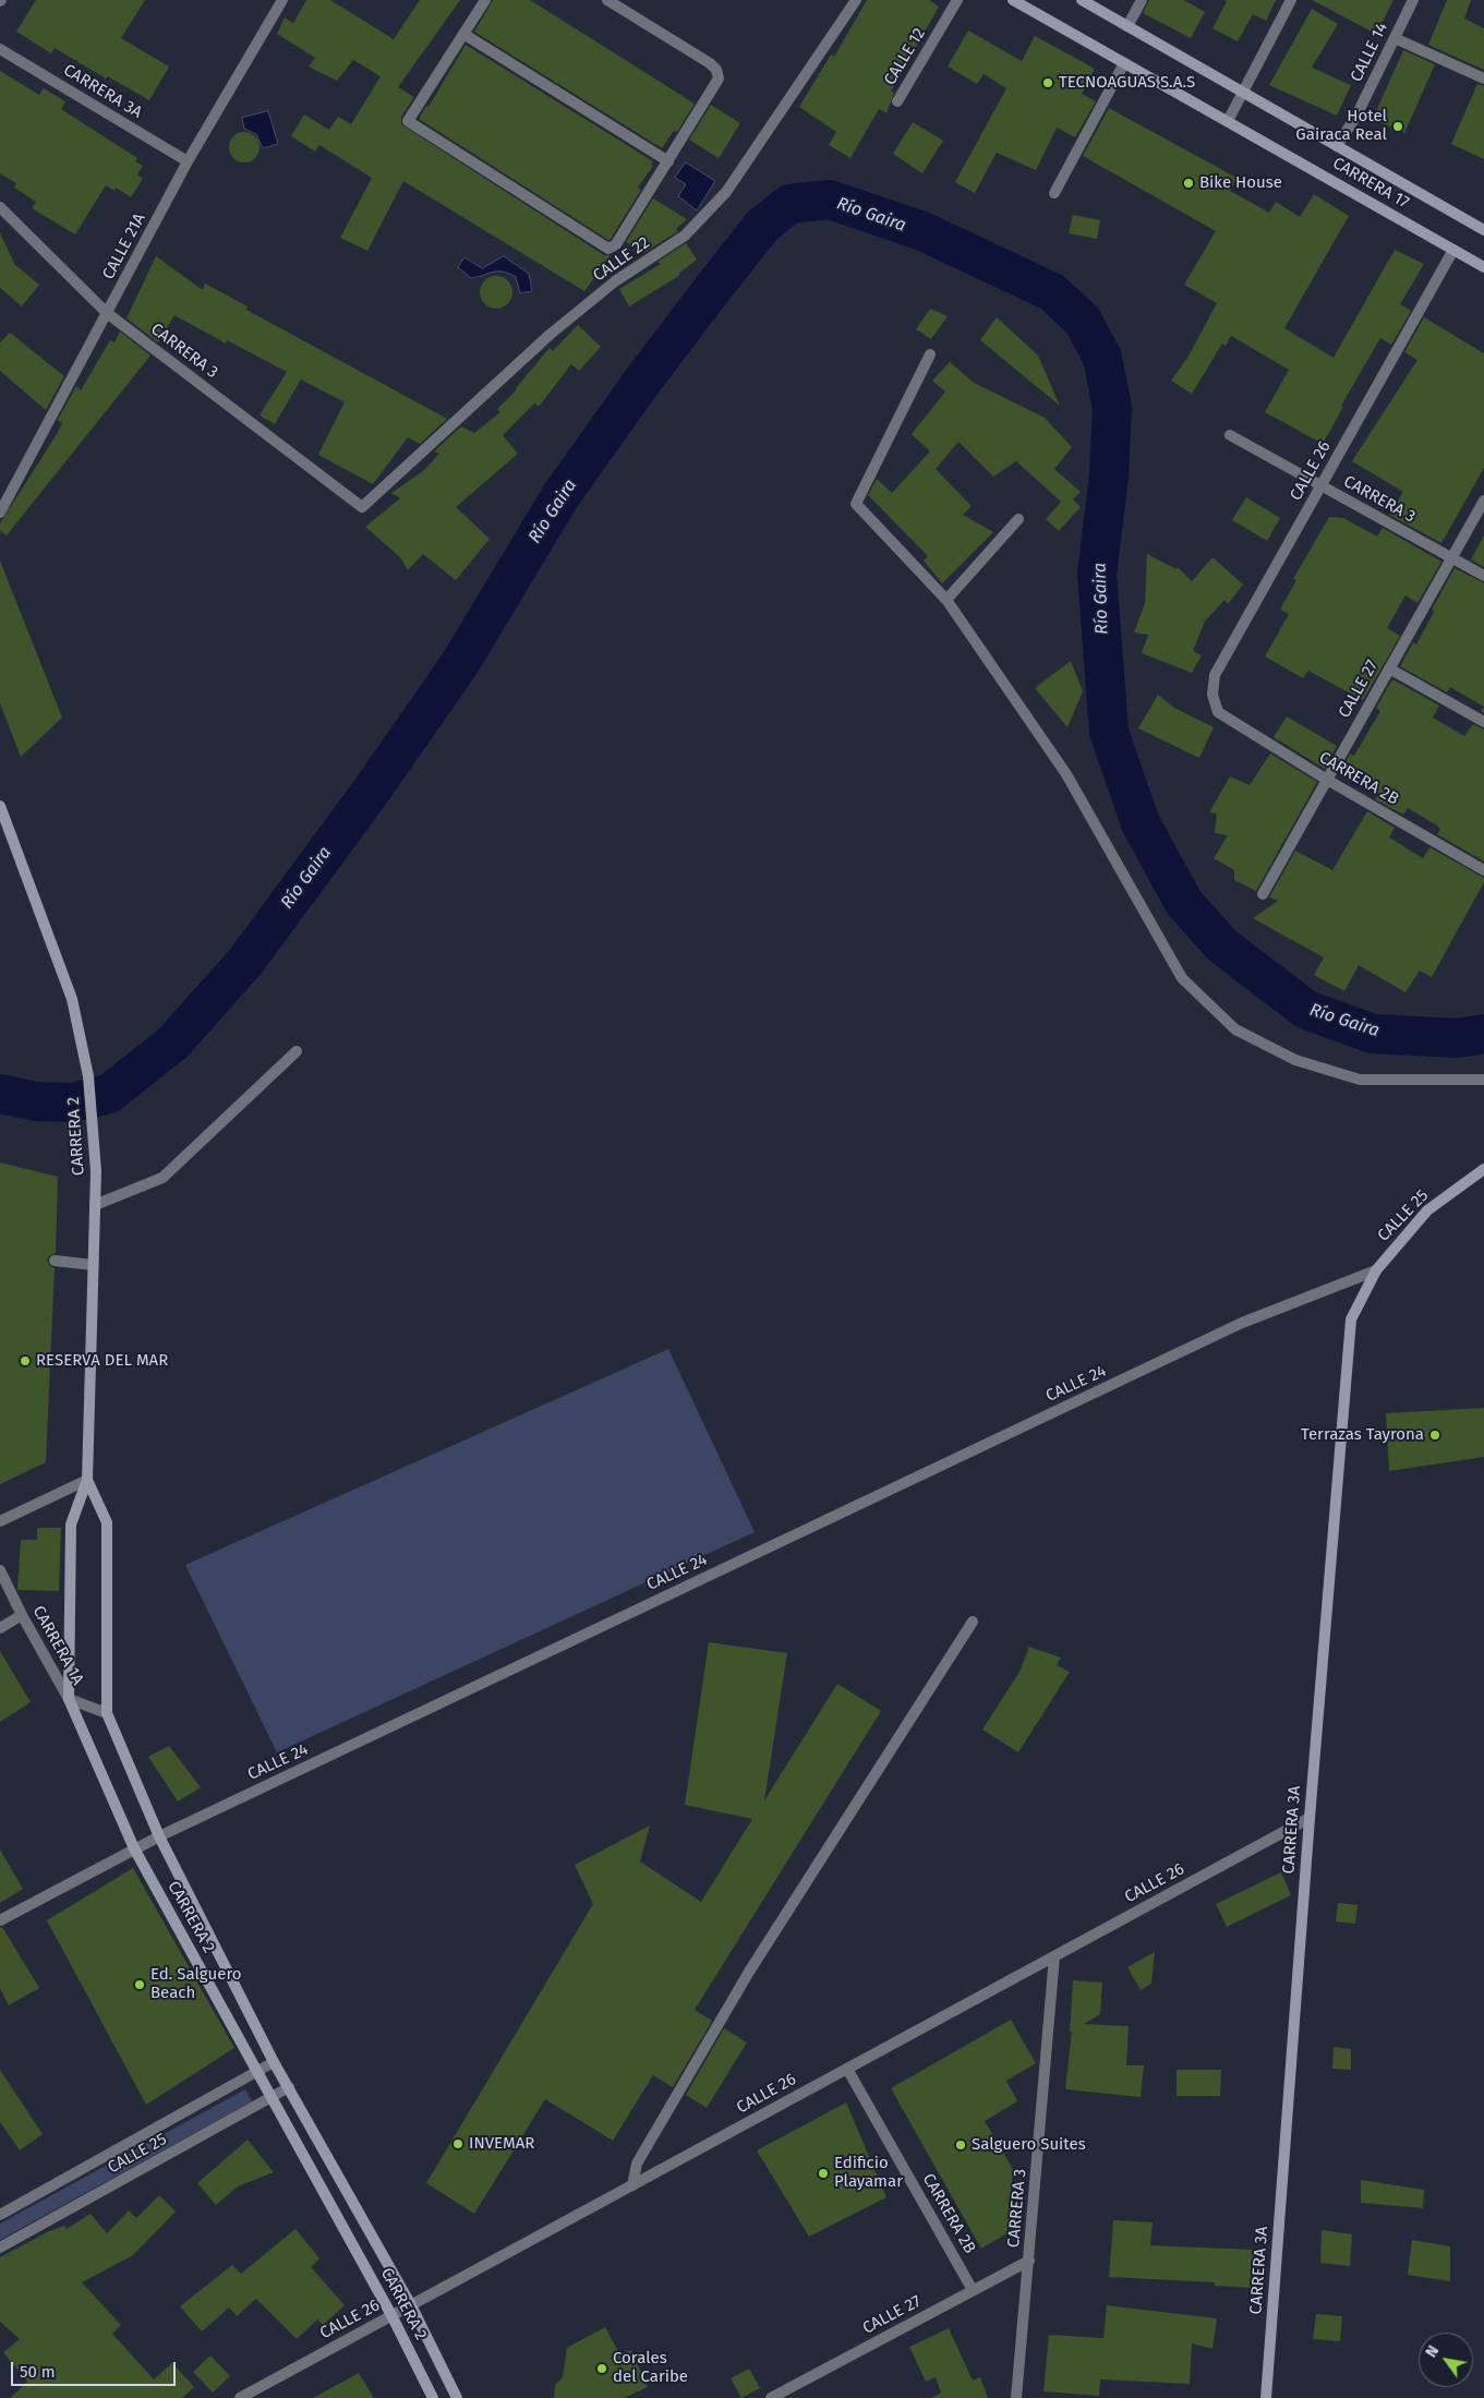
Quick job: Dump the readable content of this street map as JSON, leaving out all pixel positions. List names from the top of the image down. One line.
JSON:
{"streets":{"street":["CALLE 14","CALLE 12","CARRERA 3A","CARRERA 17","CALLE 21A","CALLE 22","CARRERA 3","CALLE 26","CALLE 27","CARRERA 2B","CARRERA 2","CALLE 25","CALLE 24","CARRERA 1A"]},"crossings":[["CALLE 14","CARRERA 17"],["CARRERA 3A","CALLE 21A"],["CARRERA 3A","CALLE 26"],["CARRERA 3A","CALLE 25"],["CARRERA 3A","CALLE 24"],["CARRERA 17","CALLE 26"],["CALLE 21A","CARRERA 3"],["CALLE 22","CARRERA 3"],["CARRERA 3","CALLE 26"],["CARRERA 3","CALLE 27"],["CALLE 26","CARRERA 2B"],["CALLE 26","CARRERA 2"],["CALLE 27","CARRERA 2B"],["CARRERA 2","CALLE 25"],["CARRERA 2","CALLE 24"],["CARRERA 2","CARRERA 1A"],["CALLE 25","CALLE 24"]],"water":["Río Gaira"],"places":["TECNOAGUAS S.A.S","Hotel Gairaca Real","Bike House","RESERVA DEL MAR","Terrazas Tayrona","Ed. Salguero Beach","INVEMAR","Salguero Suites","Edificio Playamar","Corales del Caribe"],"scale_bar":"50 m","north":"top left"}
